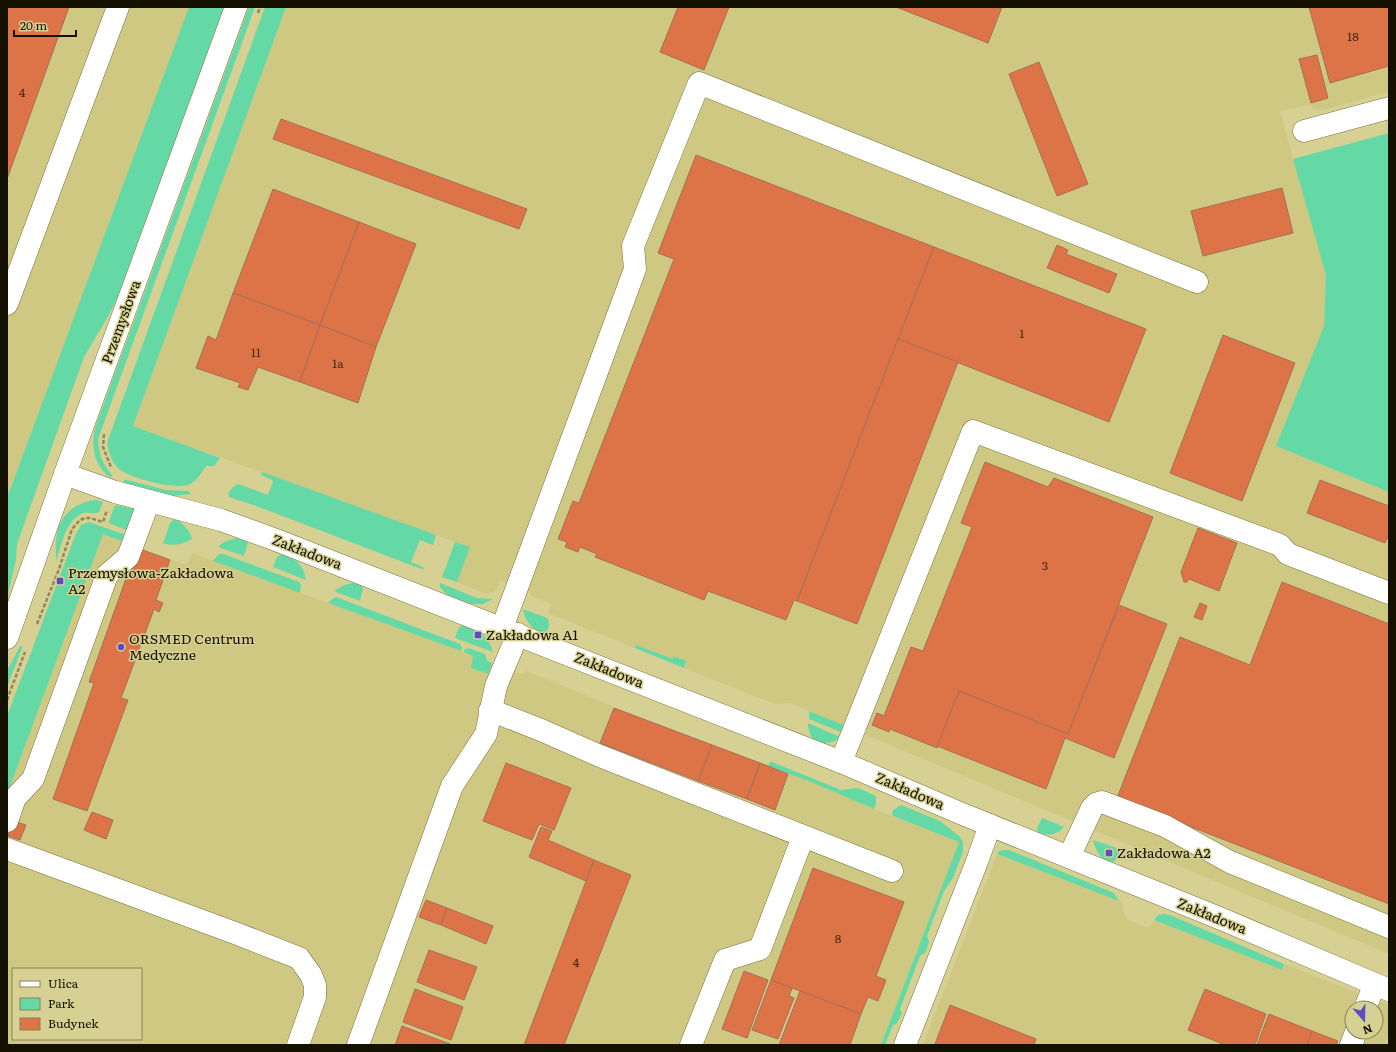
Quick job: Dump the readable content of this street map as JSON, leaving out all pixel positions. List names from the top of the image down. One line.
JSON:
{"streets":{"street":["Przemysłowa","Zakładowa"]},"crossings":[["Przemysłowa","Zakładowa"]],"places":{"transit":["Przemysłowa-Zakładowa A2","Zakładowa A1","Zakładowa A2"],"other":["ORSMED Centrum Medyczne"]},"house_numbers":["18","4","1","11","1a","3","8","4"],"legend":["Ulica","Park","Budynek"],"scale_bar":"20 m","north":"bottom"}
